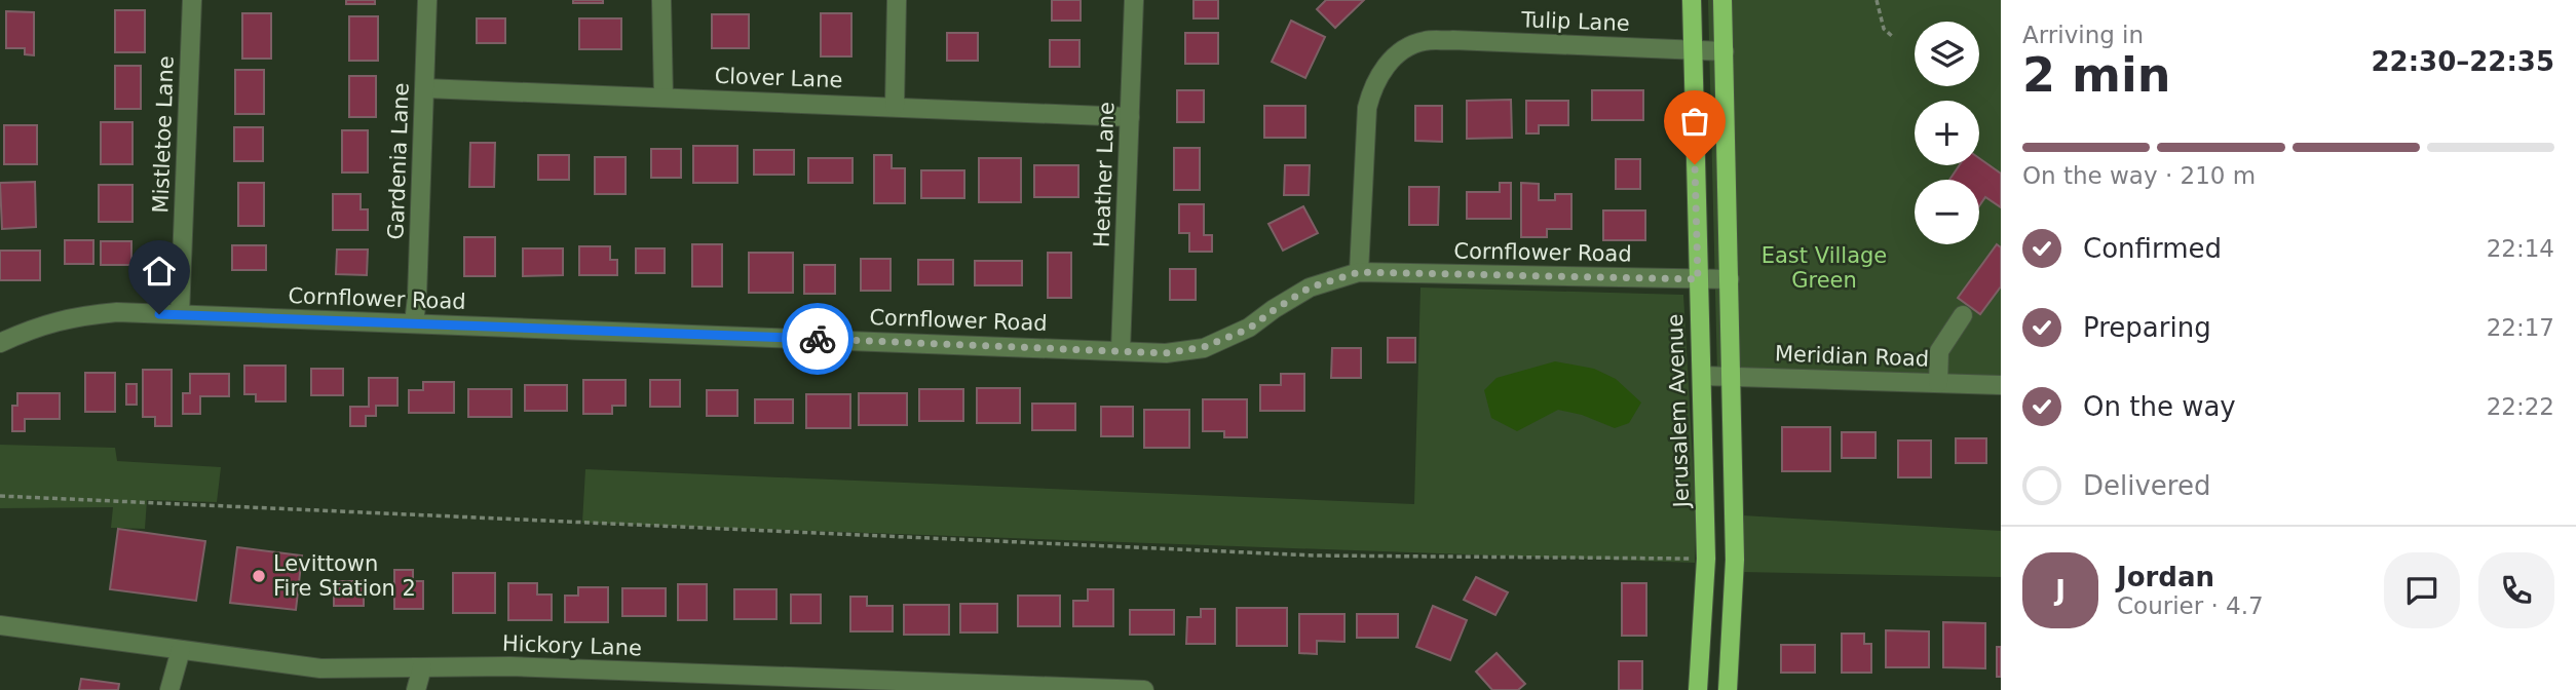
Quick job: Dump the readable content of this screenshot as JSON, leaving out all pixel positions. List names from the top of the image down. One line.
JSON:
{"streets":{"main road":["Jerusalem Avenue"],"street":["Tulip Lane","Clover Lane","Mistletoe Lane","Gardenia Lane","Heather Lane","Cornflower Road","Meridian Road","Hickory Lane"]},"crossings":[["Tulip Lane","Cornflower Road"],["Tulip Lane","Jerusalem Avenue"],["Clover Lane","Gardenia Lane"],["Clover Lane","Heather Lane"],["Mistletoe Lane","Cornflower Road"],["Gardenia Lane","Cornflower Road"],["Heather Lane","Cornflower Road"],["Cornflower Road","Jerusalem Avenue"],["Meridian Road","Jerusalem Avenue"]],"parks":["East Village Green"],"places":["Levittown Fire Station 2"],"page":{"heading":["2 min","Arriving in","22:30–22:35"],"panel":["Jordan","Courier · 4.7"],"map_buttons":["+","−"],"bar":"On the way · 210 m","list":[["Confirmed","22:14"],["Preparing","22:17"],["On the way","22:22"],"Delivered"],"round":"J"}}
